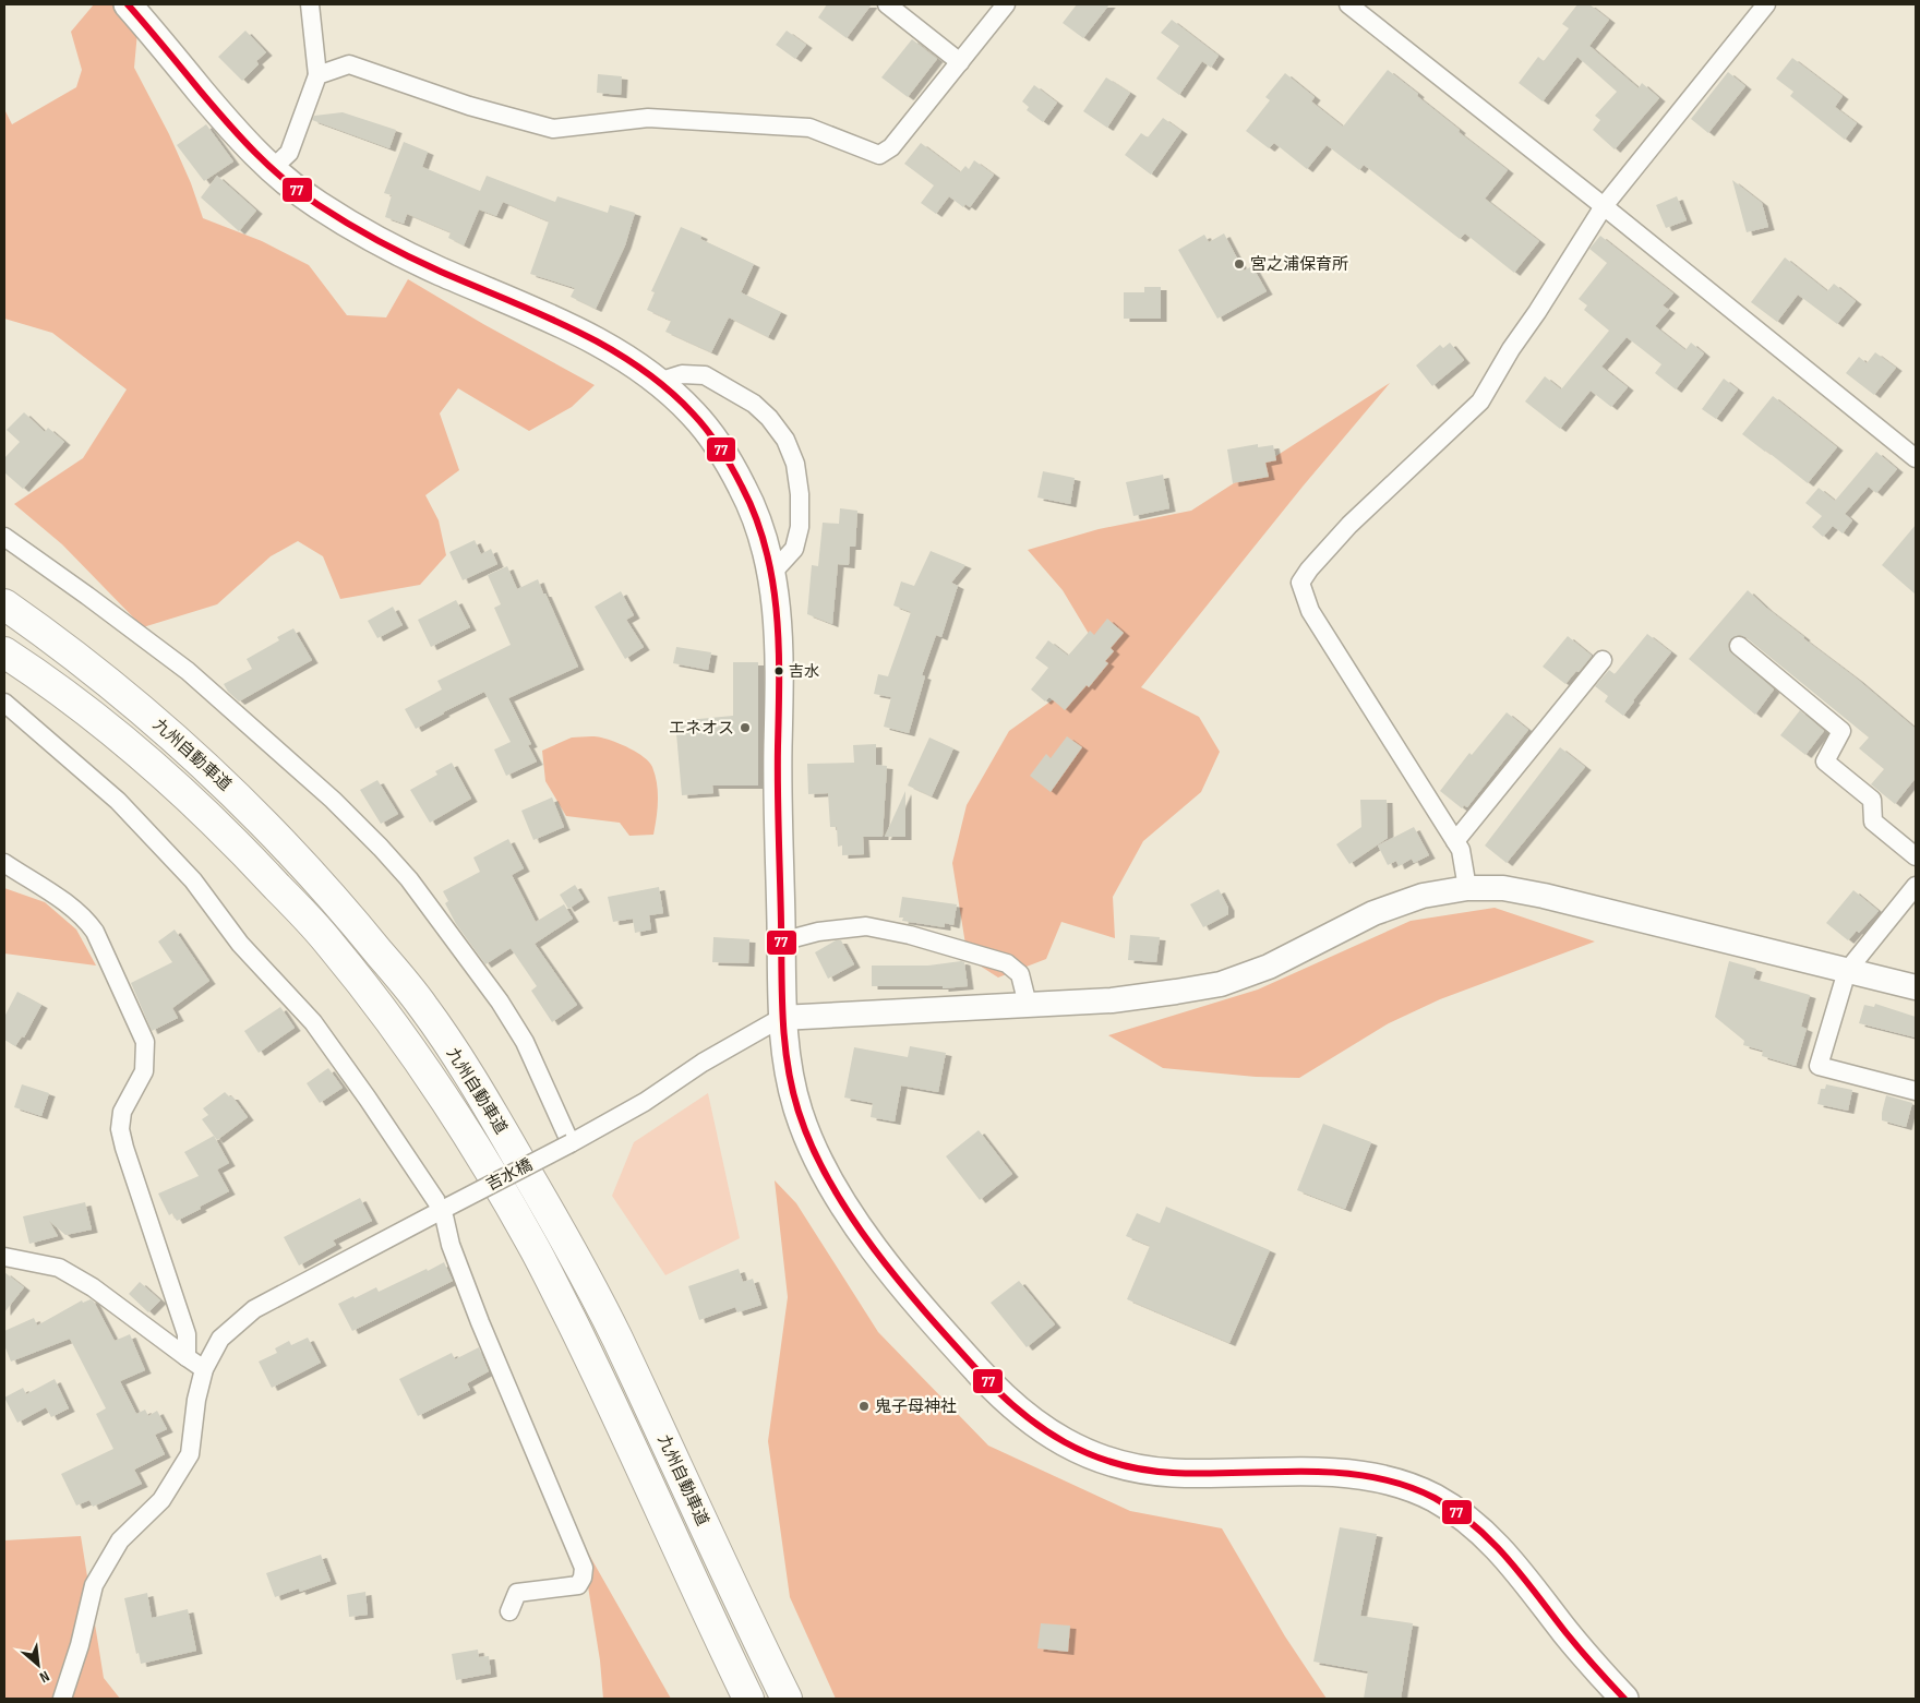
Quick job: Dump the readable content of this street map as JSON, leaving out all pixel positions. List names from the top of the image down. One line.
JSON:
{"streets":{"highway":["九州自動車道"],"street":["吉水橋"]},"places":["宮之浦保育所","吉水","エネオス","鬼子母神社"],"lines":["transit line 77"],"north":"bottom right"}
